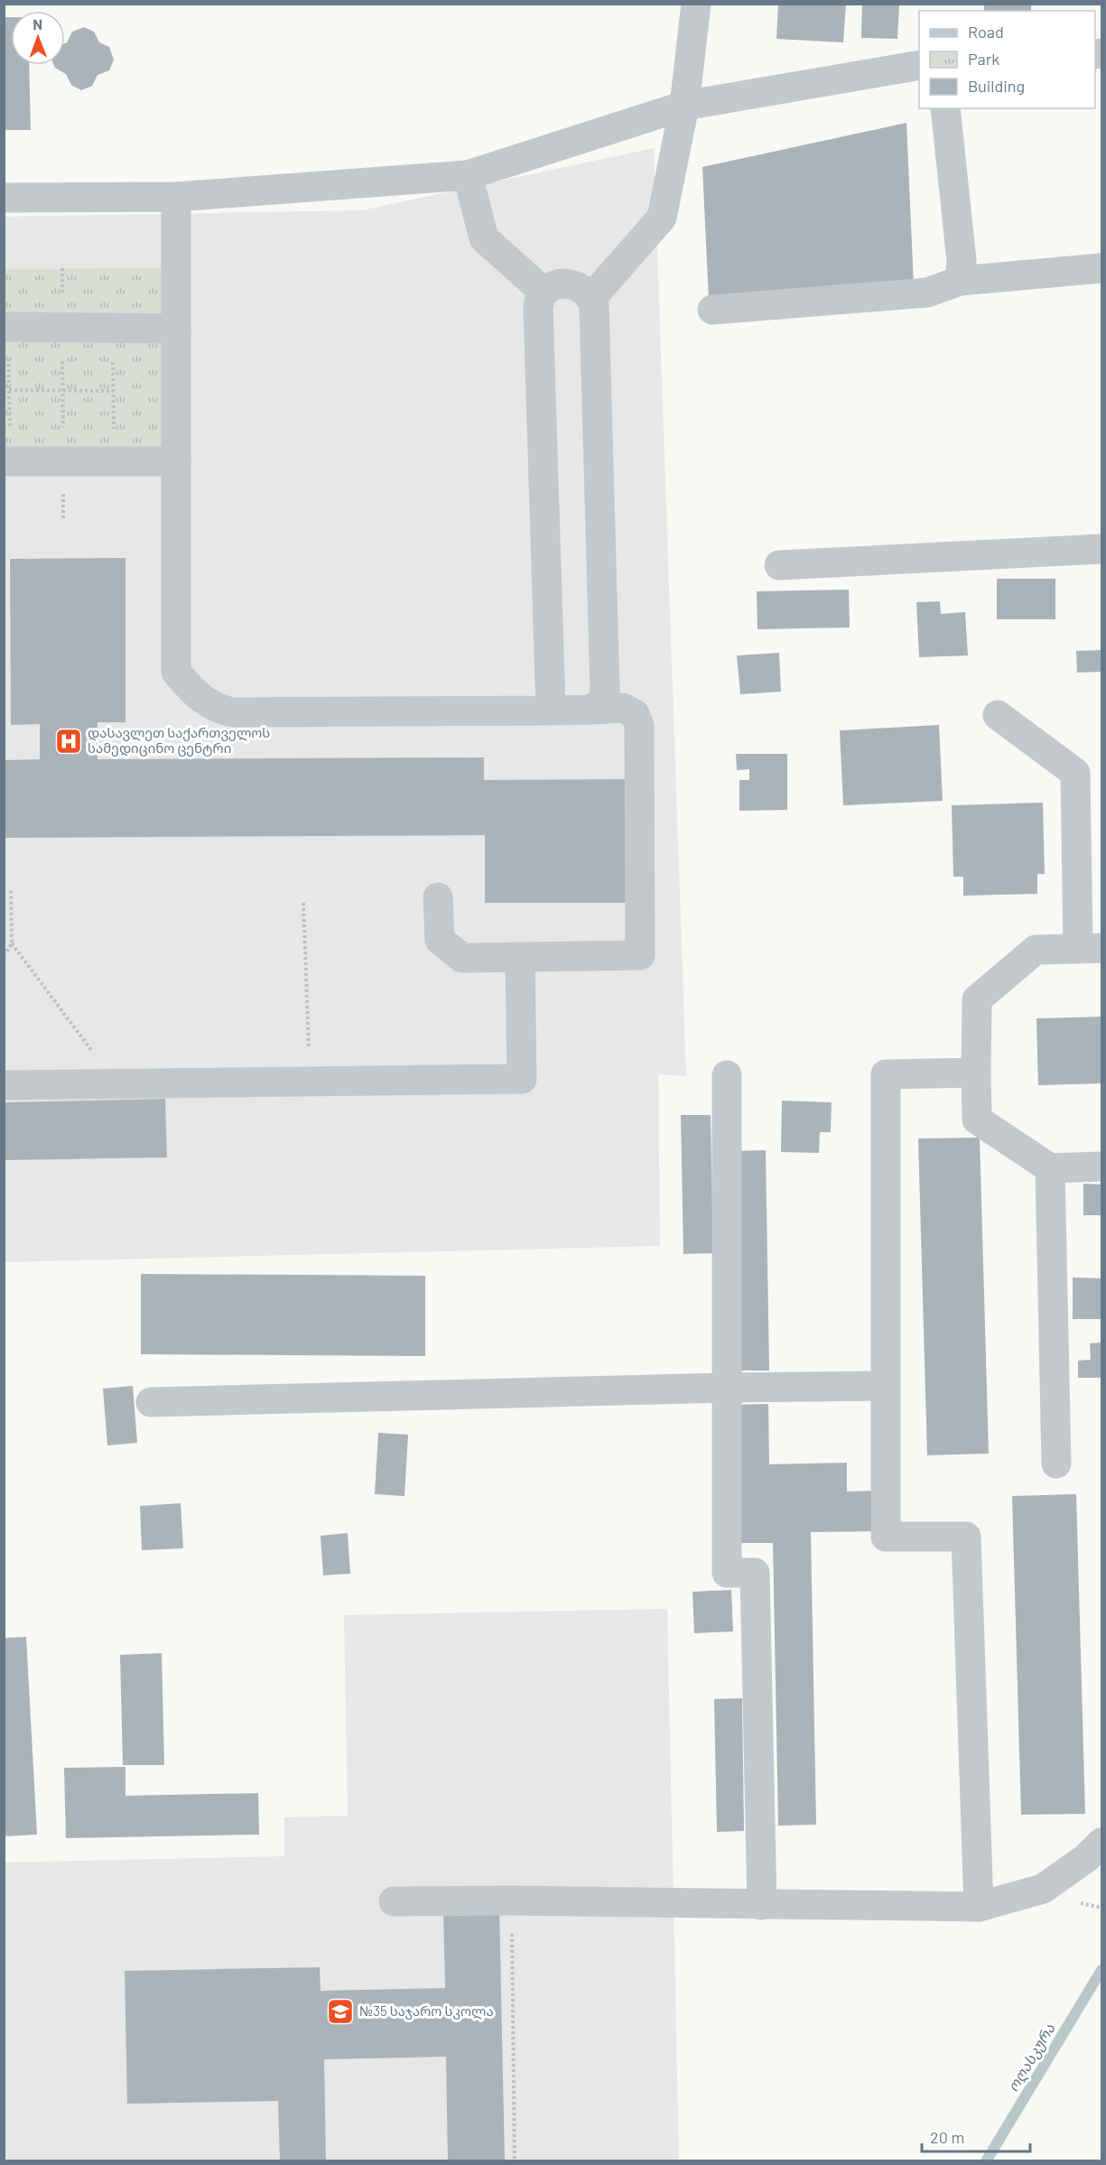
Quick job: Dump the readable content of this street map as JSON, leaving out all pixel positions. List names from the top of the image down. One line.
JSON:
{"water":["ოღასკურა"],"places":{"hospital":["დასავლეთ საქართველოს სამედიცინო ცენტრი"],"school or university":["№35 საჯარო სკოლა"]},"legend":["Road","Park","Building"],"scale_bar":"20 m","north":"top"}
